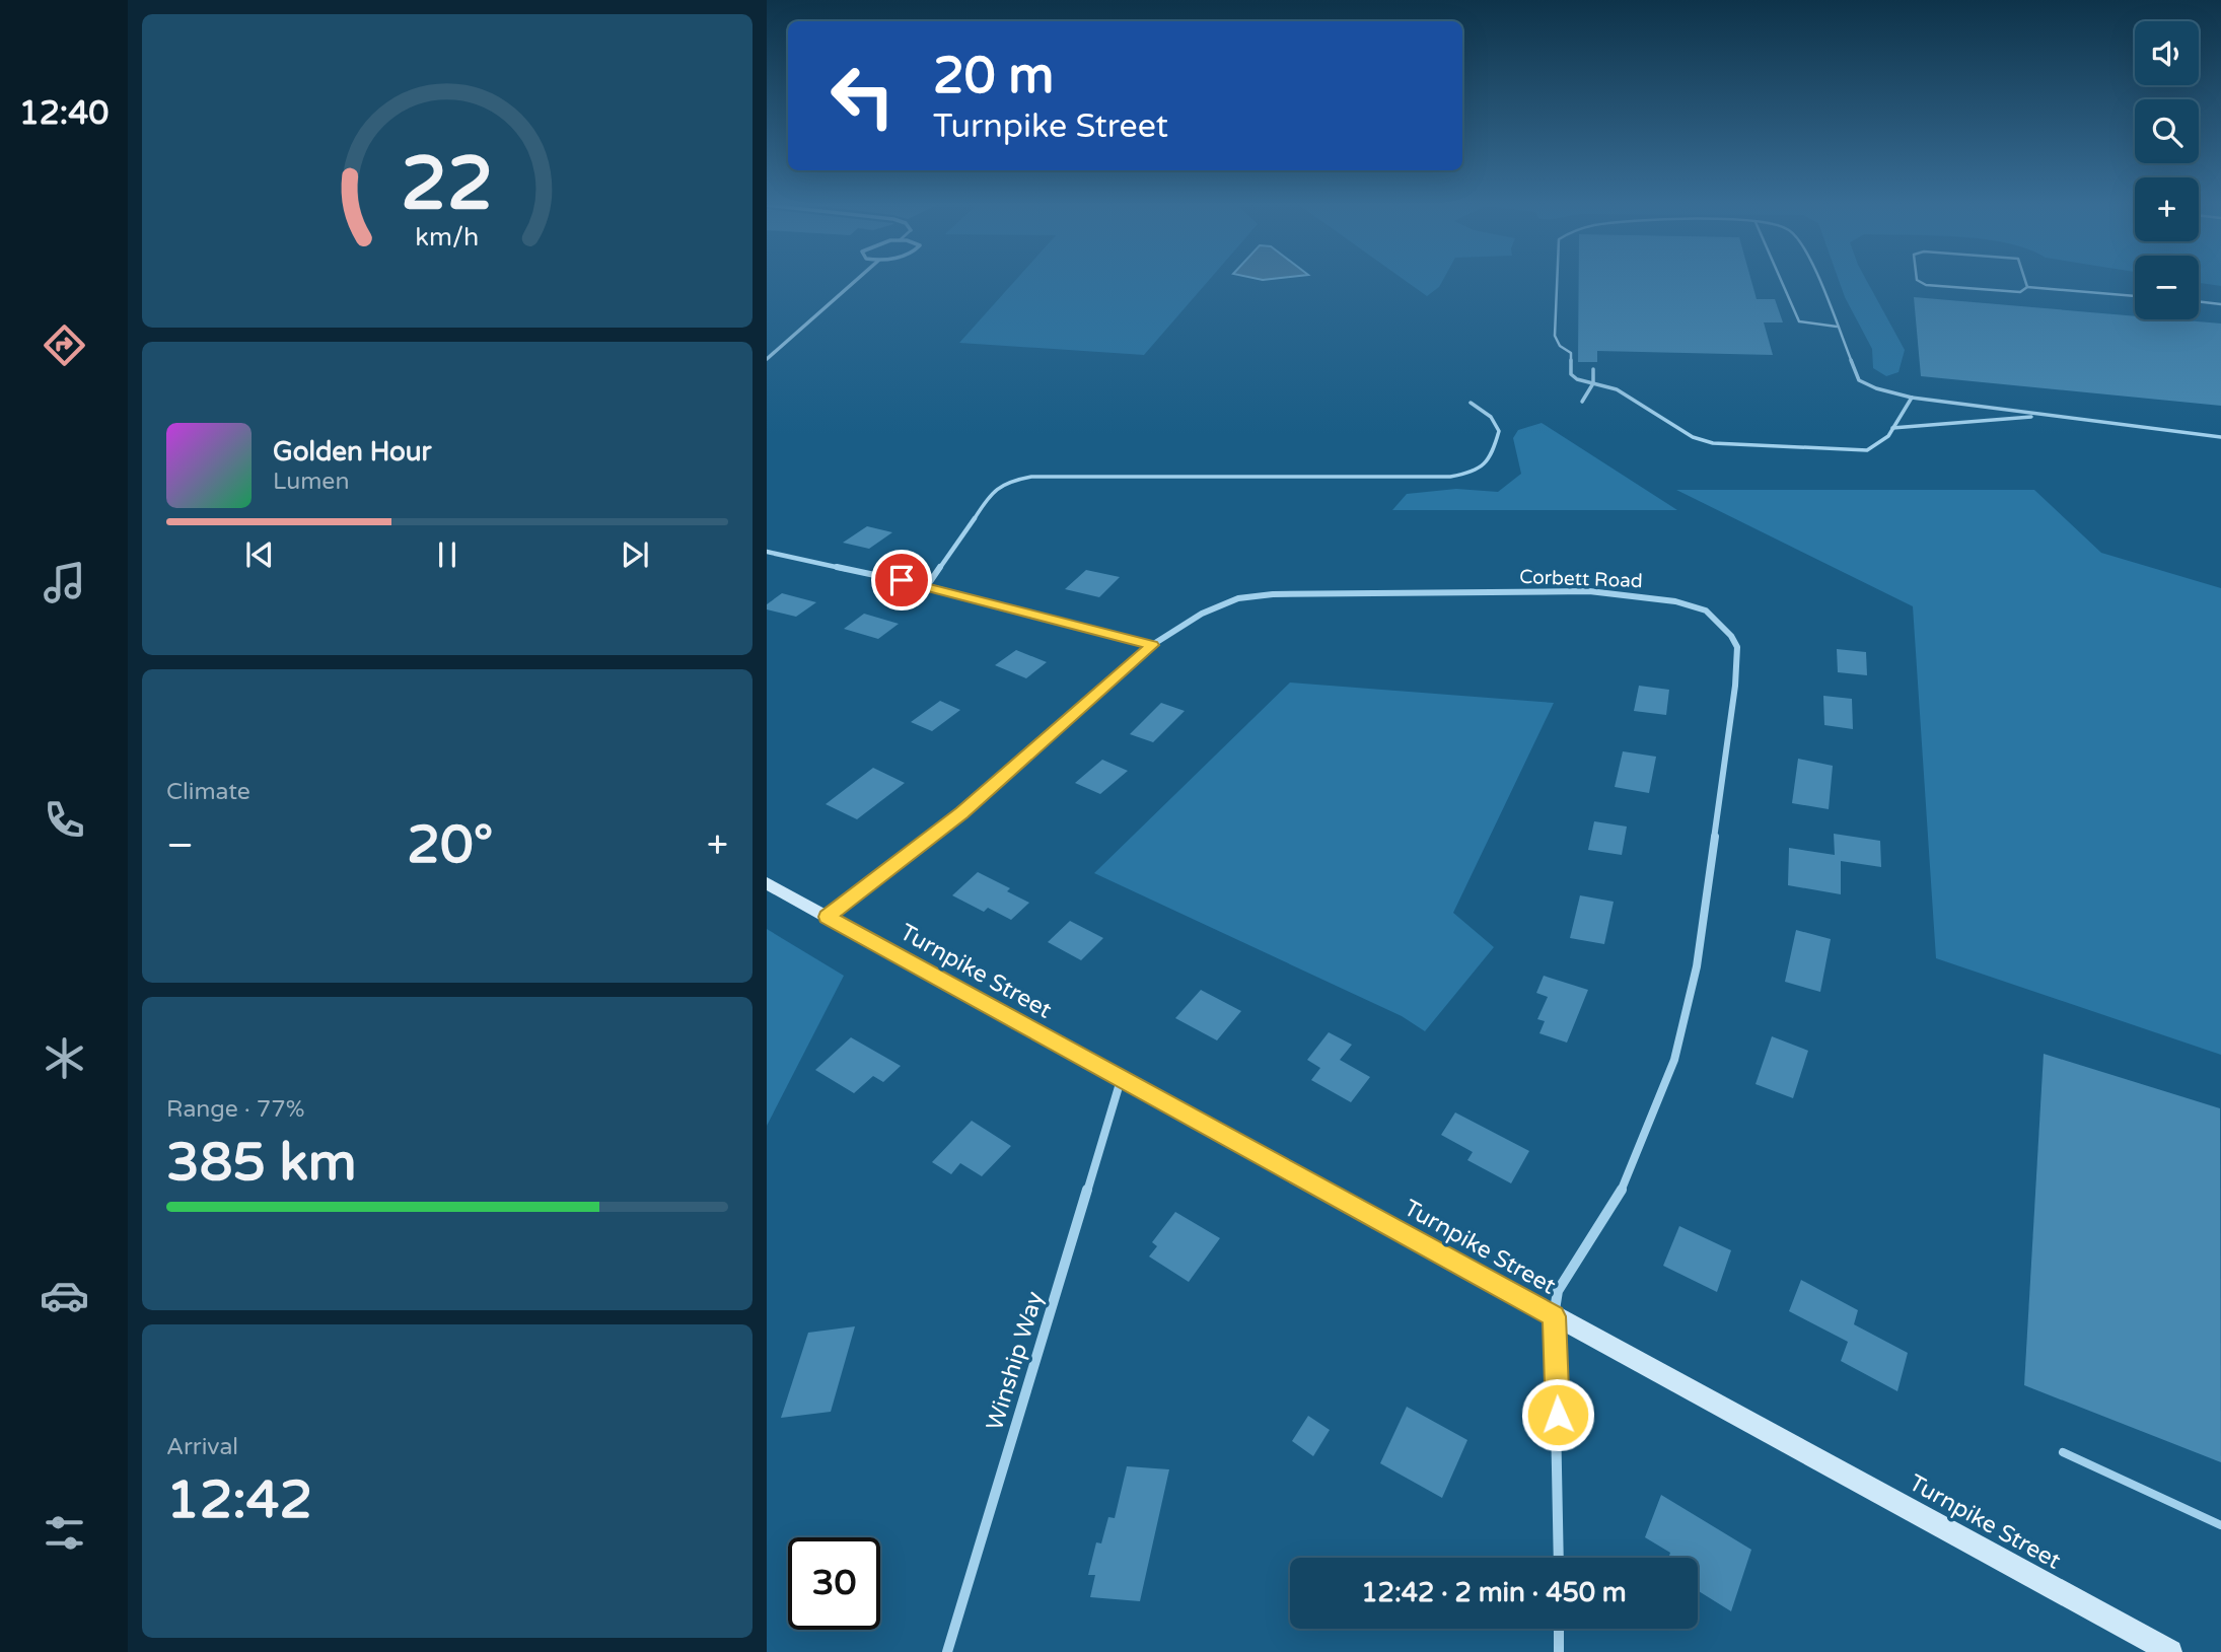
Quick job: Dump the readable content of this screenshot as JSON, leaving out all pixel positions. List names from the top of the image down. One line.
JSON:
{"streets":{"street":["Corbett Road","Turnpike Street","Winship Way"]},"crossings":[["Corbett Road","Turnpike Street"],["Turnpike Street","Winship Way"]],"page":{"tabs":"12:40","map_buttons":["+","−"],"turn":["20 m","Turnpike Street"],"song":["Golden Hour","Lumen"],"tile":["Climate",["Range · 77%","385 km"],["Arrival","12:42"]],"heat":["−","20°","+"],"limit":"30","trip":"12:42 · 2 min · 450 m","gauge":["22","km/h"]}}
